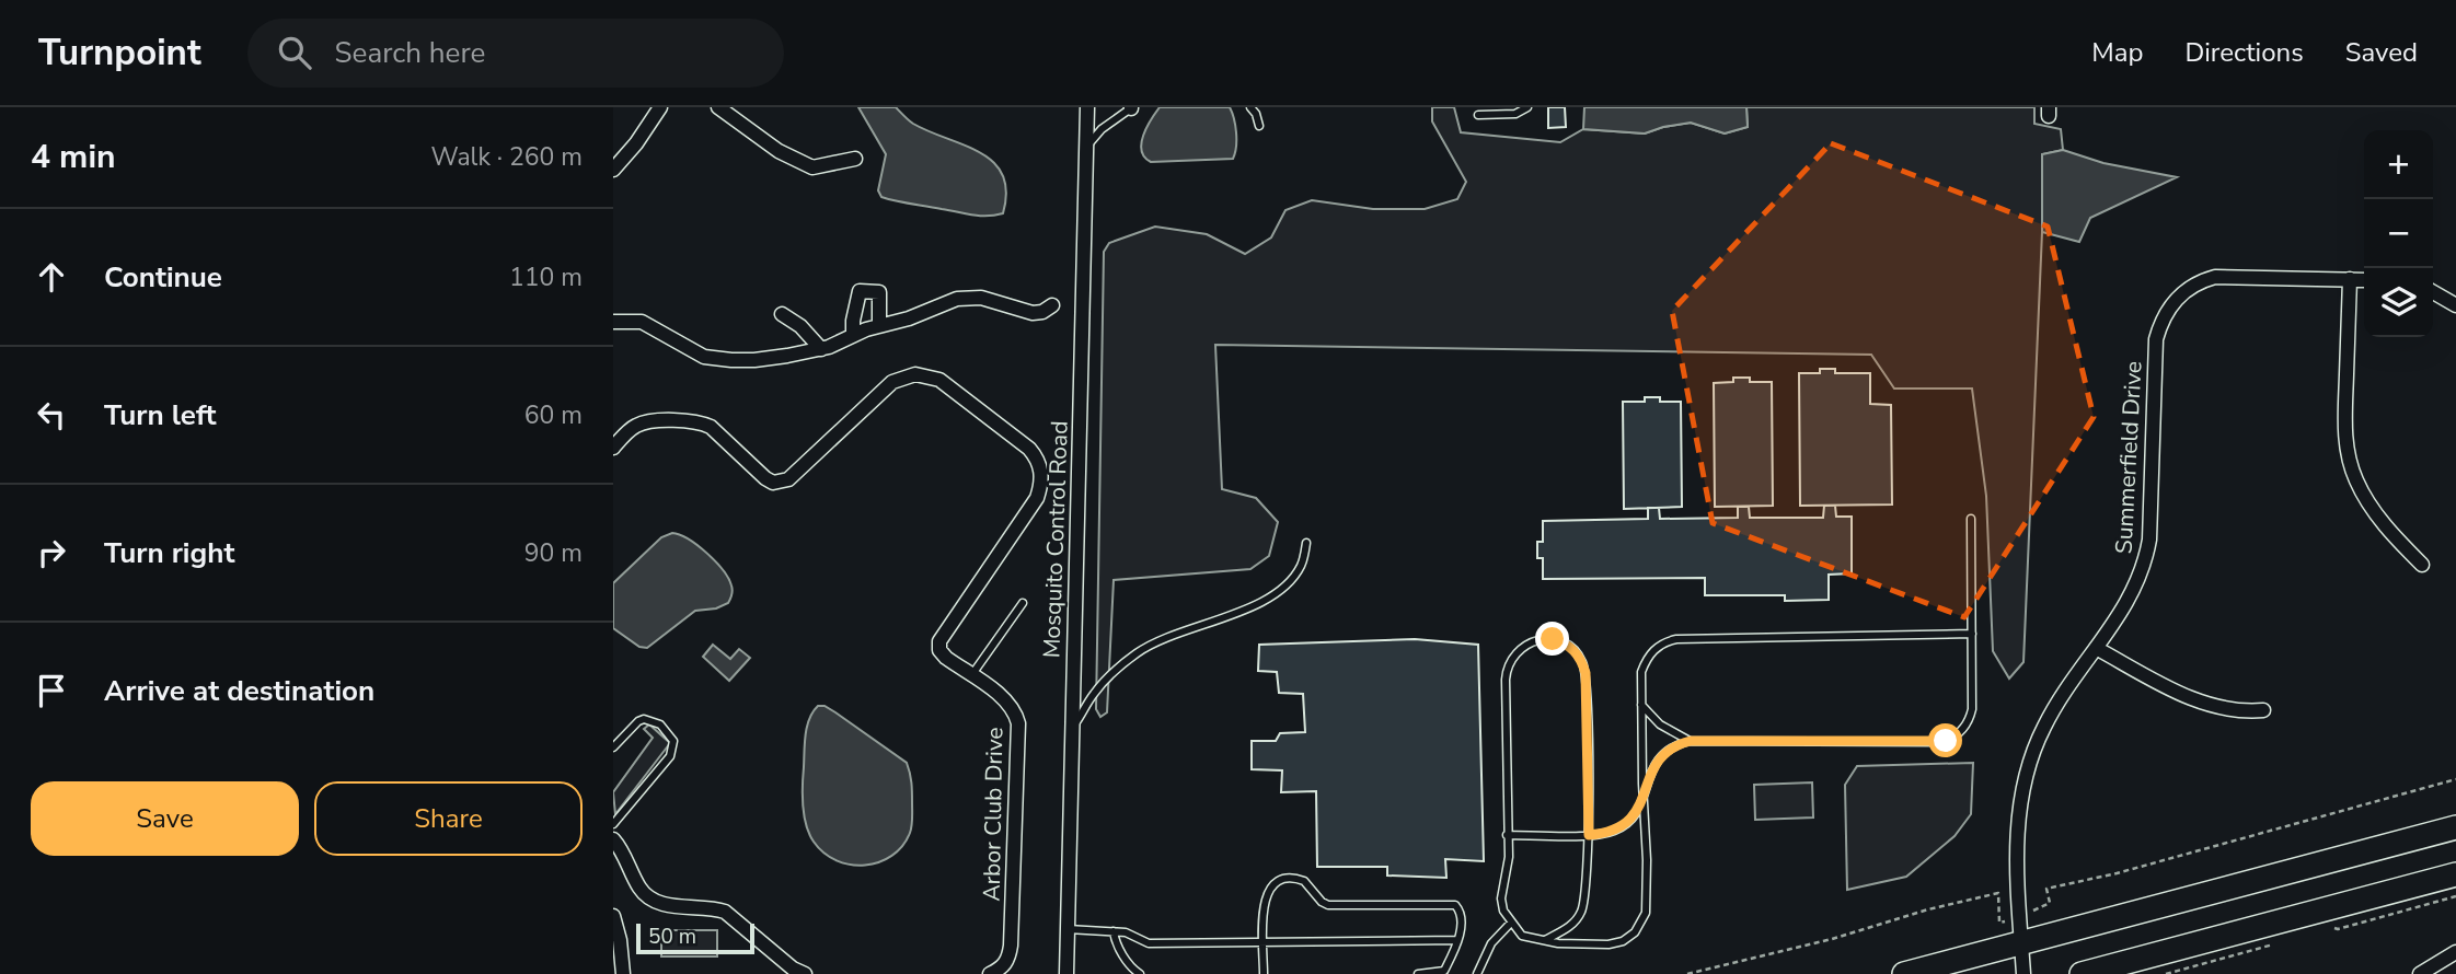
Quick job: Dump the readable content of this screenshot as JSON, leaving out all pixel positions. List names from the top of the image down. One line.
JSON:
{"streets":{"street":["Summerfield Drive","Mosquito Control Road","Arbor Club Drive"]},"scale_bar":"50 m","page":{"header":"Turnpoint","search":"Search here","nav":["Map","Directions","Saved"],"heading":["4 min","Walk · 260 m"],"map_buttons":["+","−"],"list":[["Continue","110 m"],["Turn left","60 m"],["Turn right","90 m"],"Arrive at destination"],"buttons":["Save","Share"],"scale":"50 m"}}
